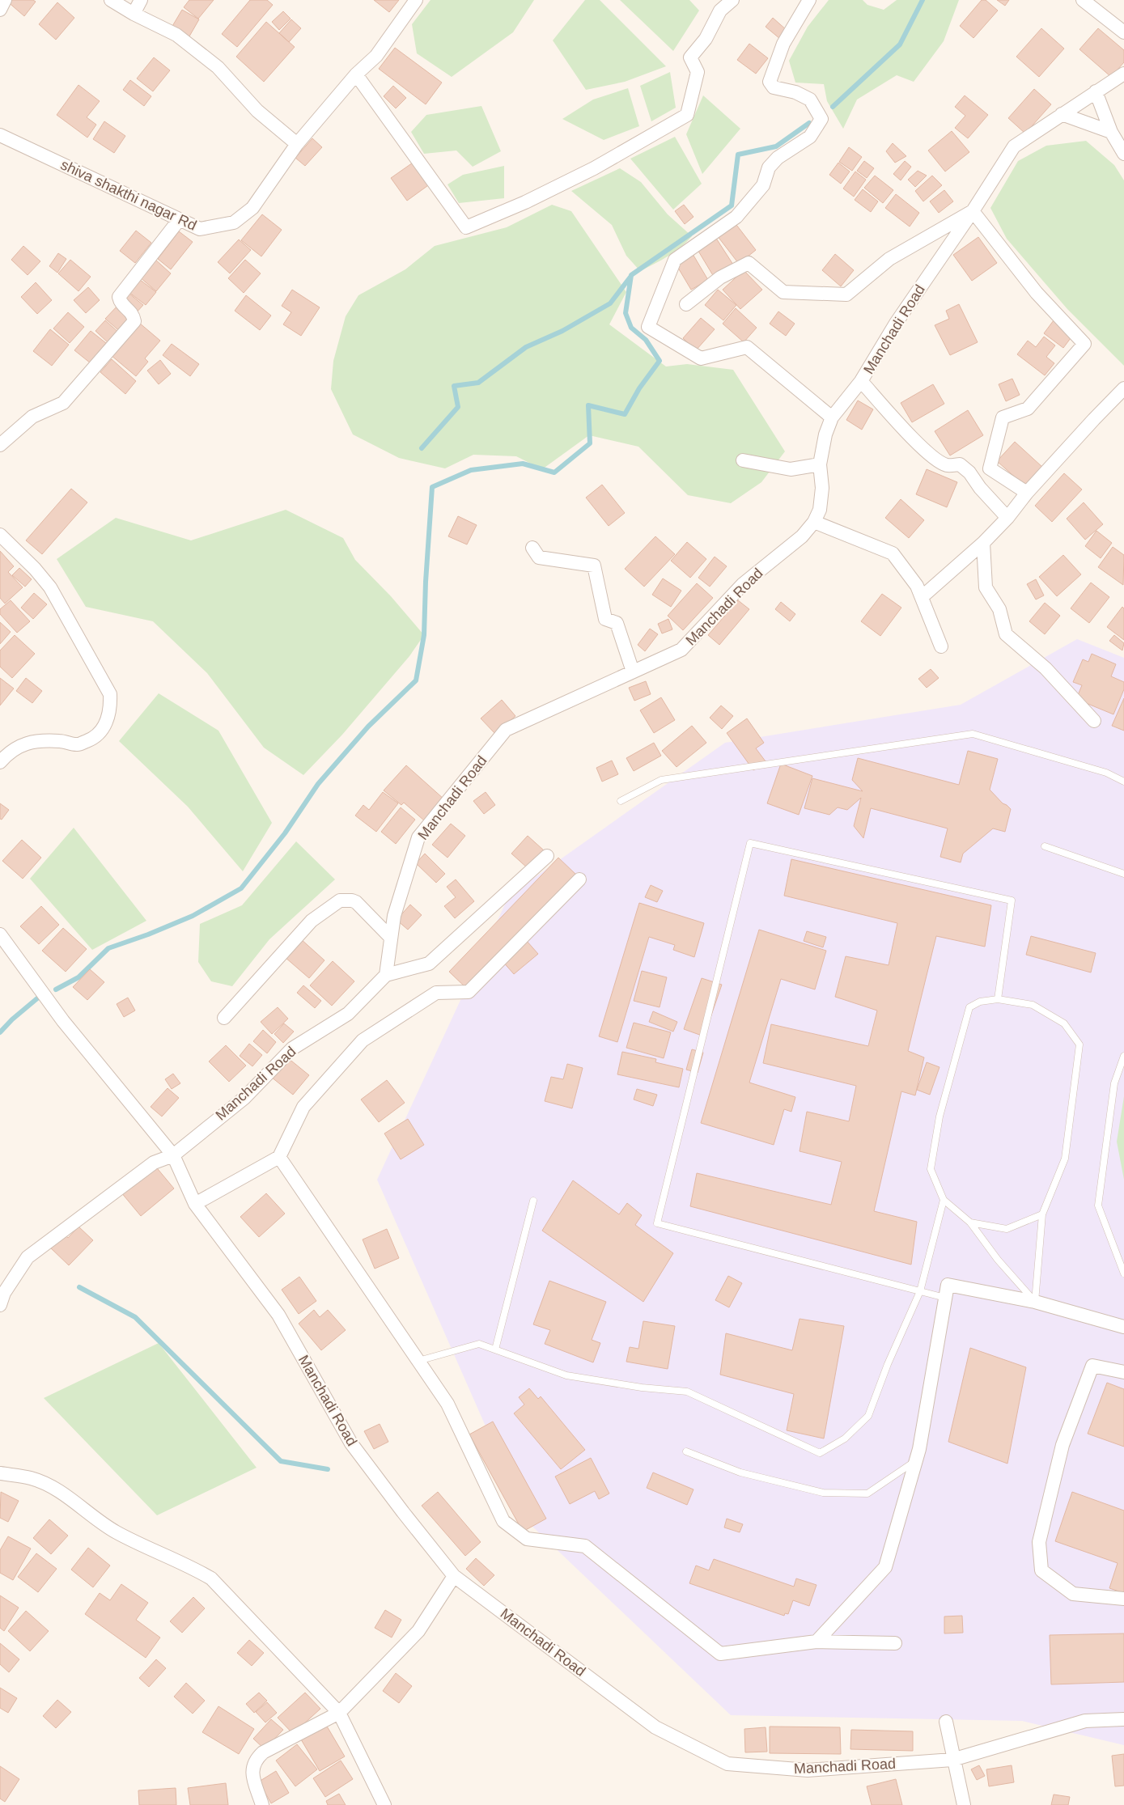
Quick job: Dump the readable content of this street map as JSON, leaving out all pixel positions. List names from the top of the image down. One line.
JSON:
{"streets":{"street":["shiva shakthi nagar Rd","Manchadi Road"]}}
